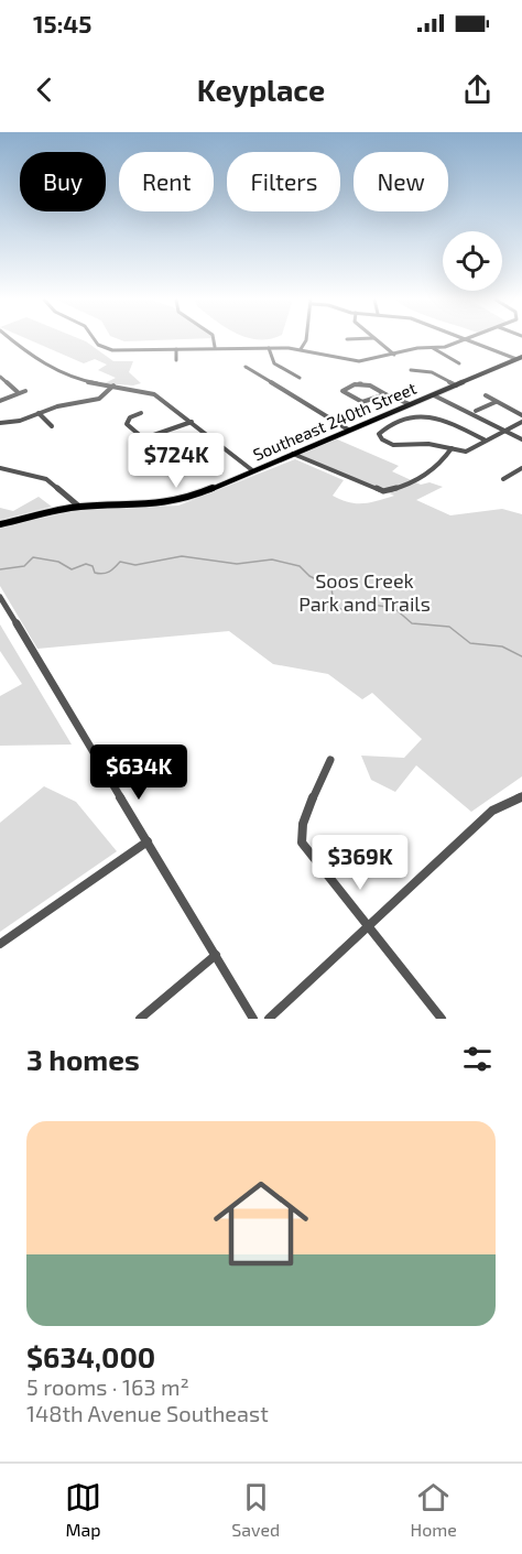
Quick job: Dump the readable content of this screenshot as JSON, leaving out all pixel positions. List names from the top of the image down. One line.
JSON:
{"streets":{"main road":["Southeast 240th Street"]},"parks":["Soos Creek Park and Trails"],"page":{"status":"15:45","header":"Keyplace","chip":["Buy","Rent","Filters","New"],"price":["$724K","$634K","$369K"],"heading":"3 homes","list":[{"name":"$634,000","note":"5 rooms · 163 m² · 148th Avenue Southeast"}],"tabs":["Map","Saved","Home"]}}
